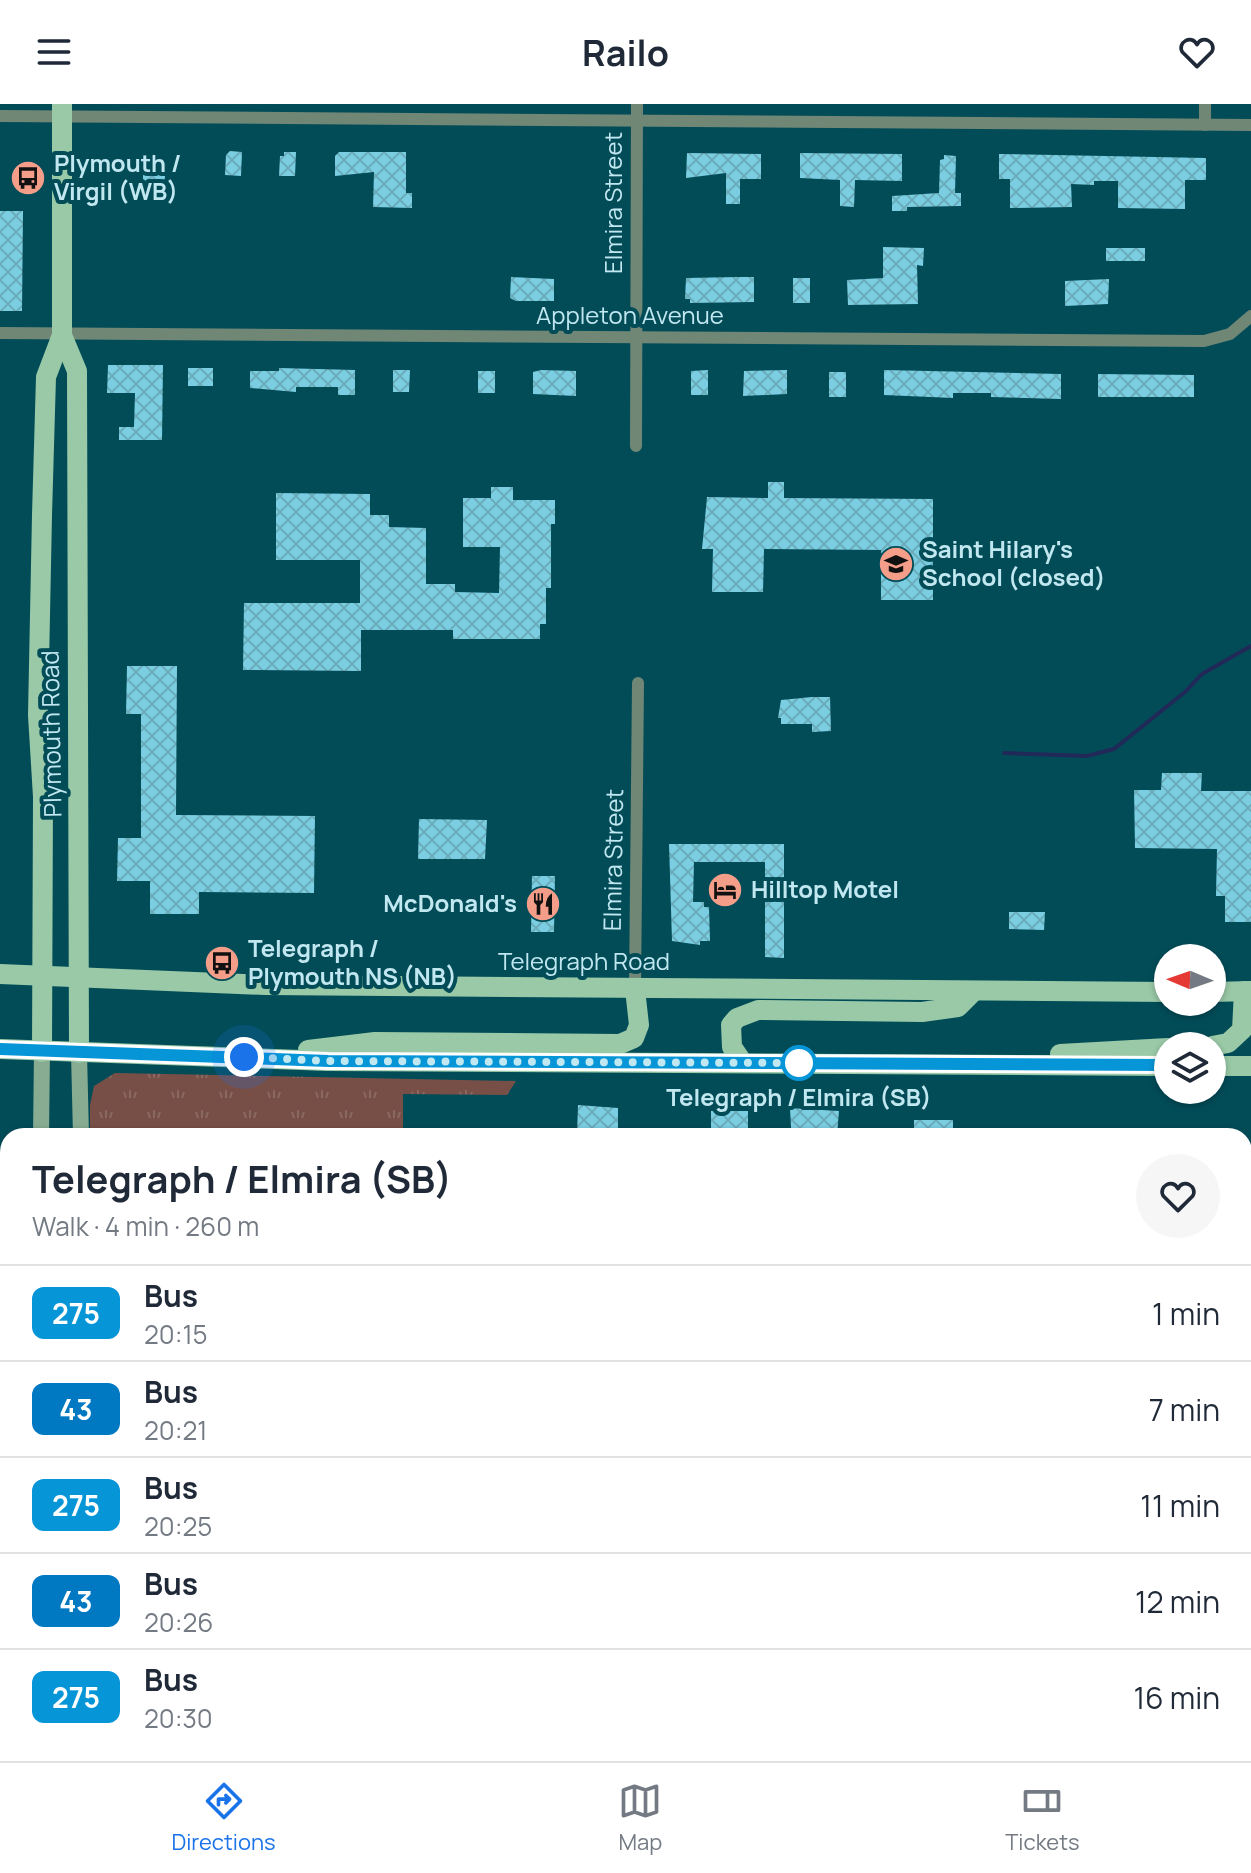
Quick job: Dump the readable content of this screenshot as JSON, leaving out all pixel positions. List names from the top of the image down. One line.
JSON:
{"streets":{"main road":["Plymouth Road","Telegraph Road"],"street":["Elmira Street","Appleton Avenue"]},"crossings":[["Elmira Street","Appleton Avenue"],["Elmira Street","Telegraph Road"],["Appleton Avenue","Plymouth Road"],["Plymouth Road","Telegraph Road"]],"places":{"bus stop":["Plymouth / Virgil (WB)","Telegraph / Plymouth NS (NB)"],"school or university":["Saint Hilary's School (closed)"],"hotel":["Hilltop Motel"],"restaurant":["McDonald's"],"other":["Telegraph / Elmira (SB)"]},"lines":["bus line 275"],"north":"left","page":{"header":"Railo","heading":["Telegraph / Elmira (SB)","Walk · 4 min · 260 m"],"list":[{"mark":"275","name":"Bus","note":"20:15","value":"1 min"},{"mark":"43","name":"Bus","note":"20:21","value":"7 min"},{"mark":"275","name":"Bus","note":"20:25","value":"11 min"},{"mark":"43","name":"Bus","note":"20:26","value":"12 min"},{"mark":"275","name":"Bus","note":"20:30","value":"16 min"}],"tabs":["Directions","Map","Tickets"]}}
